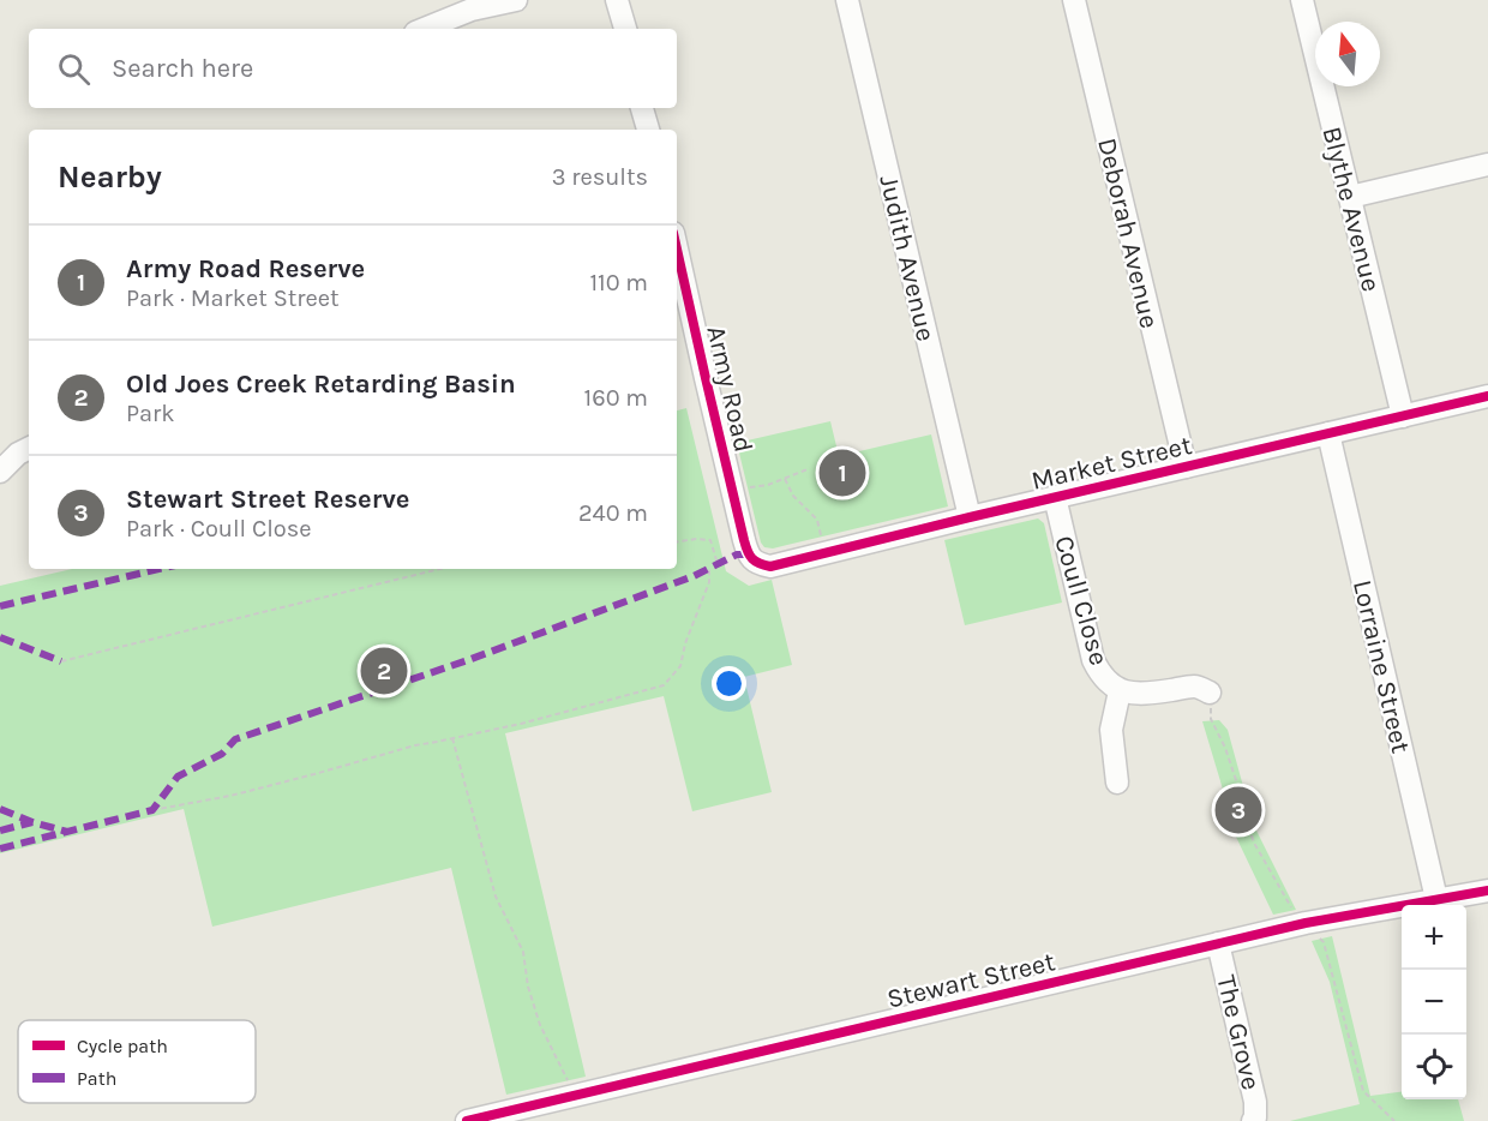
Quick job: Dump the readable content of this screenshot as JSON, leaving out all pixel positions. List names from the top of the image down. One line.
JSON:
{"streets":{"street":["Blythe Avenue","Deborah Avenue","Judith Avenue","Army Road","Market Street","Coull Close","Lorraine Street","Stewart Street","The Grove"]},"crossings":[["Blythe Avenue","Market Street"],["Deborah Avenue","Market Street"],["Judith Avenue","Market Street"],["Army Road","Market Street"],["Market Street","Coull Close"],["Market Street","Lorraine Street"],["Lorraine Street","Stewart Street"],["Stewart Street","The Grove"]],"legend":["Cycle path","Path"],"north":"top","page":{"search":"Search here","heading":["Nearby","3 results"],"list":[{"mark":"1","name":"Army Road Reserve","note":"Park · Market Street","value":"110 m"},{"mark":"2","name":"Old Joes Creek Retarding Basin","note":"Park","value":"160 m"},{"mark":"3","name":"Stewart Street Reserve","note":"Park · Coull Close","value":"240 m"}],"pins":["1","2","3"],"map_buttons":["+","−"]}}
